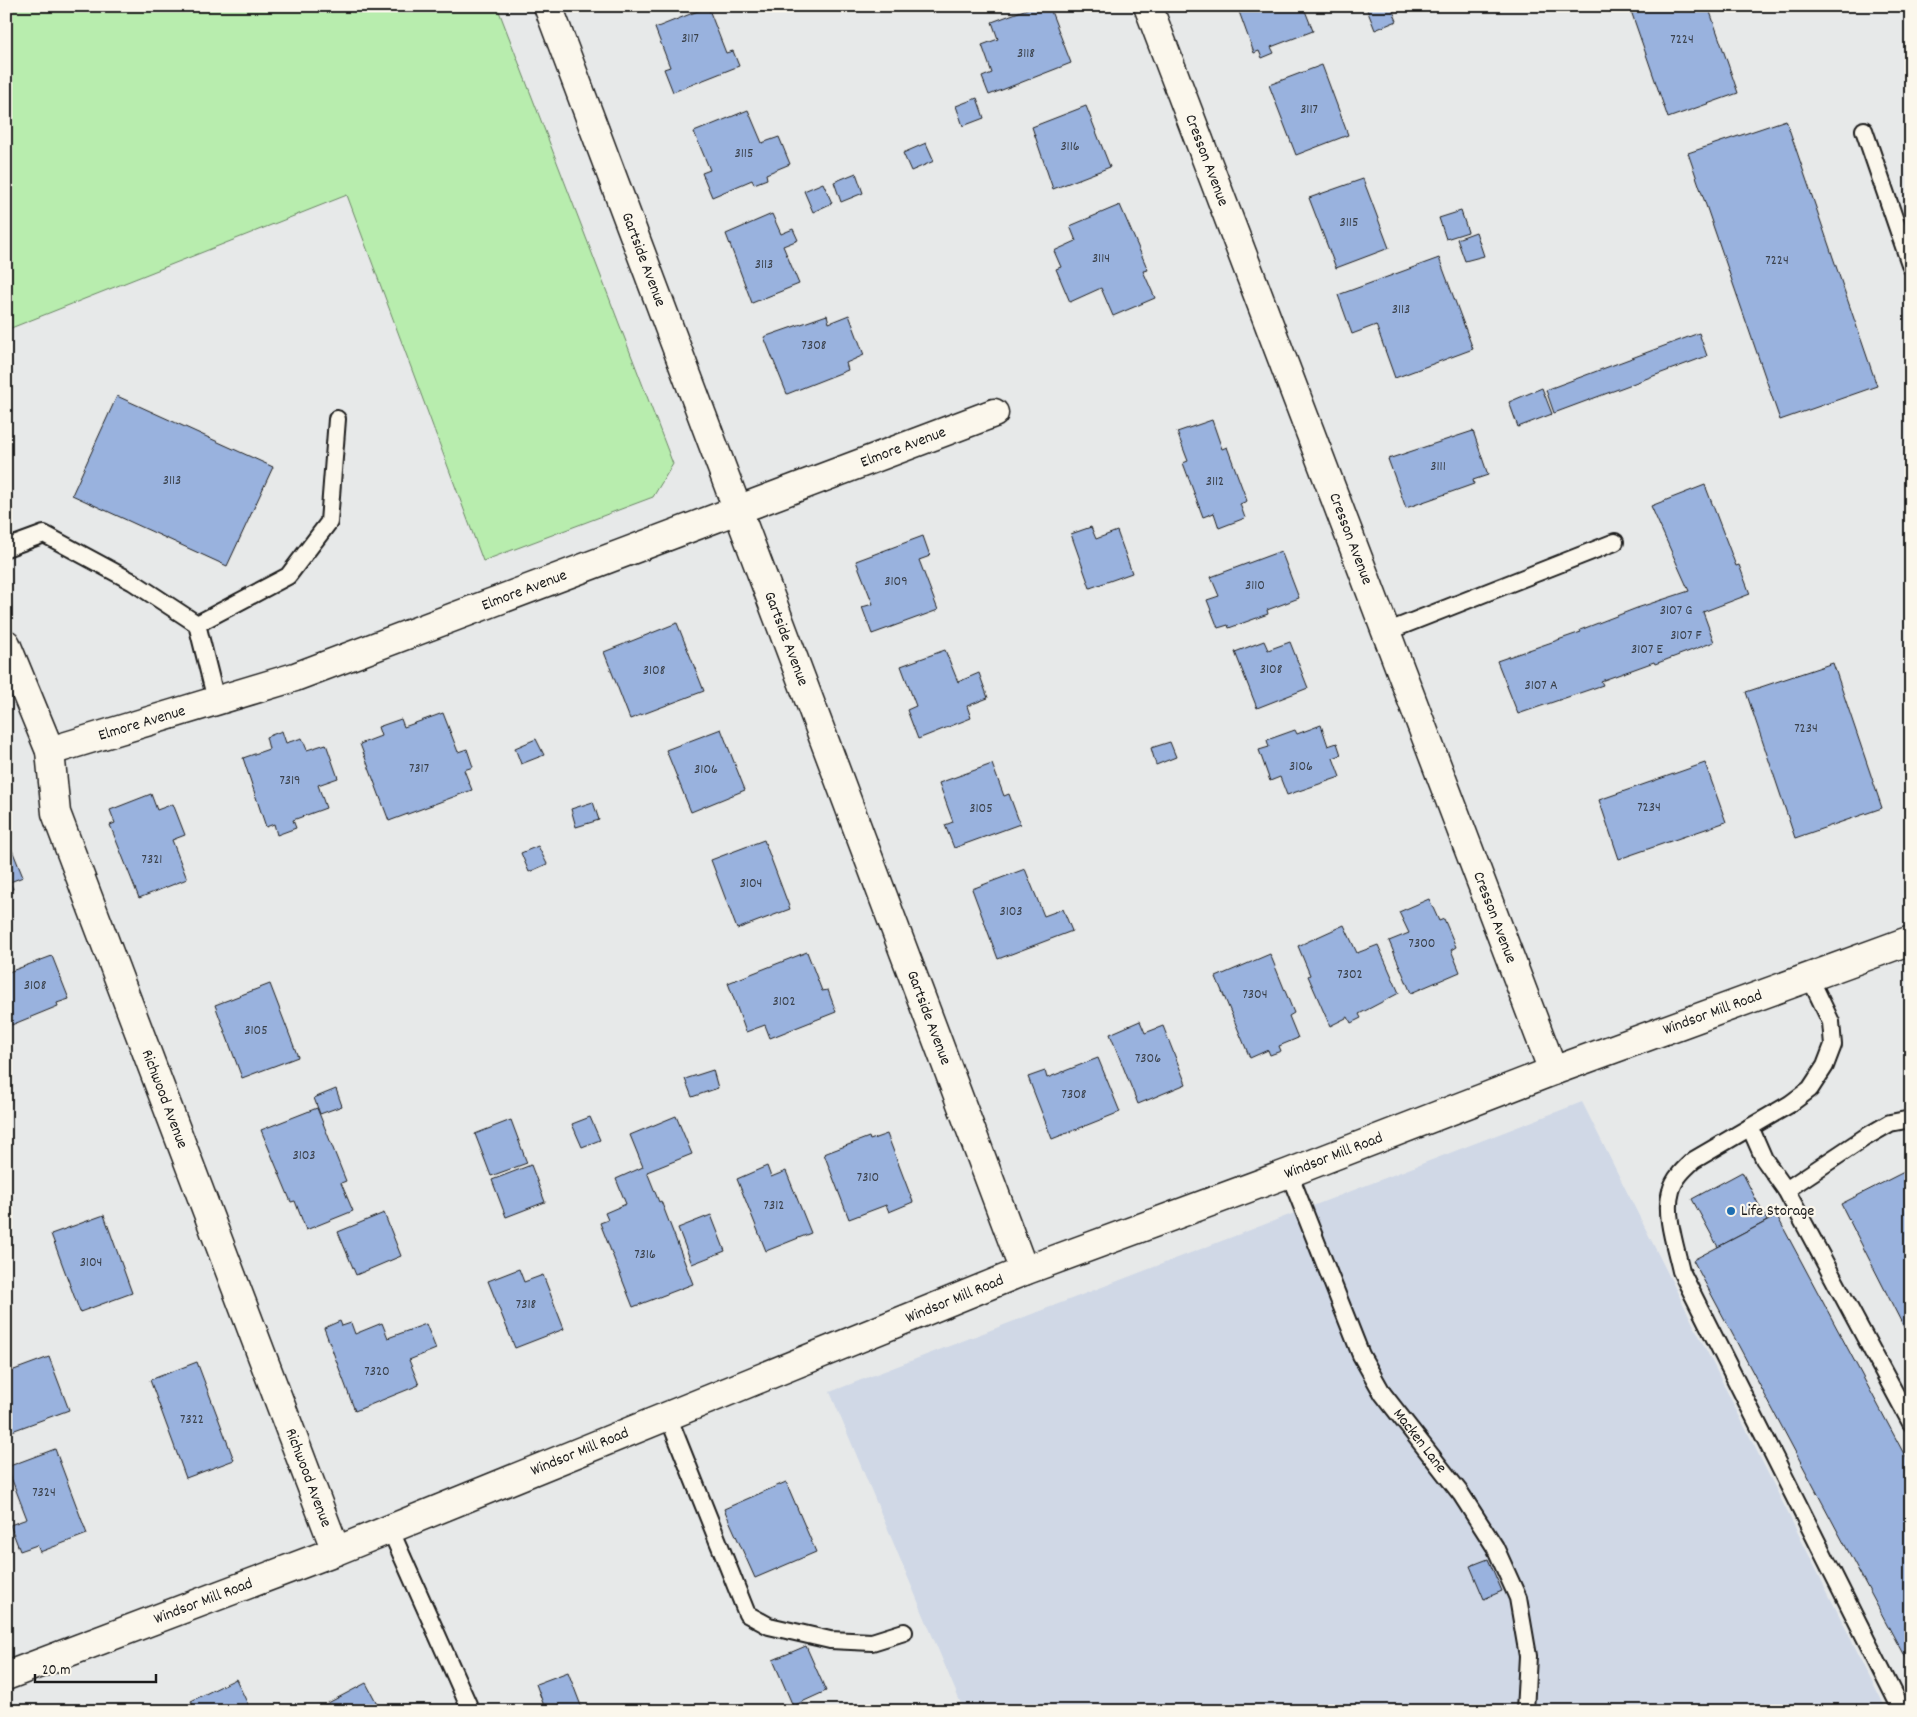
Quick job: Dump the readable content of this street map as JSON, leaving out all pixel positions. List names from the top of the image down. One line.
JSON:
{"streets":{"street":["Cresson Avenue","Gartside Avenue","Elmore Avenue","Windsor Mill Road","Richwood Avenue"],"lane":["Macken Lane"]},"crossings":[["Cresson Avenue","Windsor Mill Road"],["Gartside Avenue","Elmore Avenue"],["Gartside Avenue","Windsor Mill Road"],["Elmore Avenue","Richwood Avenue"],["Windsor Mill Road","Richwood Avenue"],["Windsor Mill Road","Macken Lane"]],"places":["Life Storage"],"house_numbers":["3117","7224","3118","3117","3116","3115","3115","3114","7224","3113","3113","7308","3111","3113","3112","3109","3110","3107 G","3107 F","3107 E","3108","3108","3107 A","7234","3106","7317","3106","7319","7234","3105","7321","3104","3103","7300","7302","3108","7304","3102","3105","7306","7308","3103","7310","7312","7316","3104","7318","7320","7322","7324"],"scale_bar":"20 m"}
